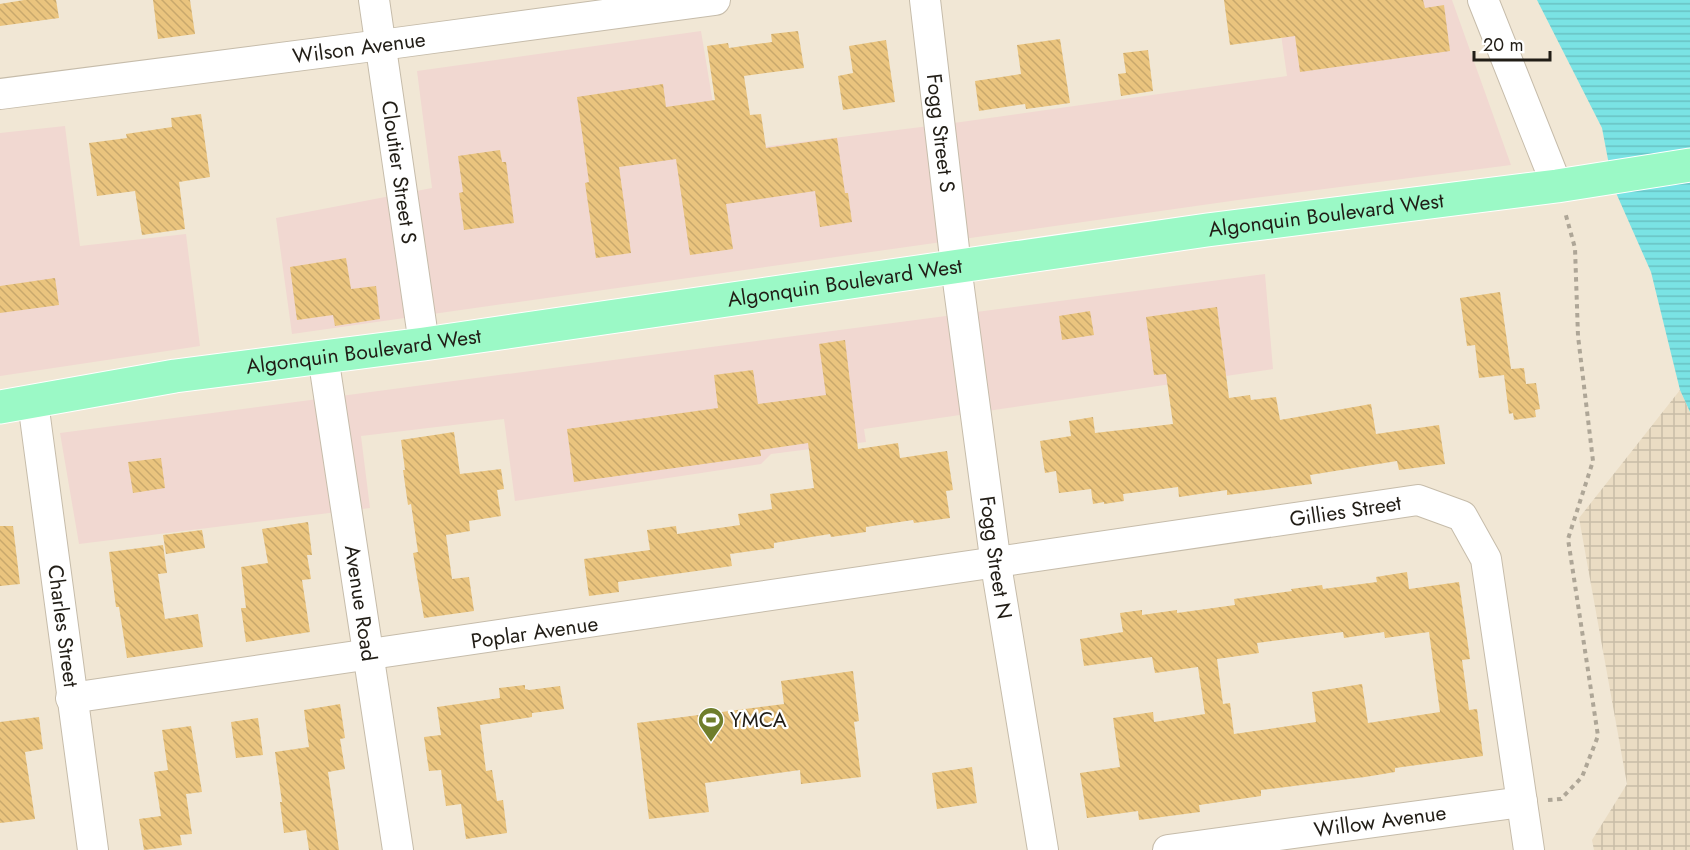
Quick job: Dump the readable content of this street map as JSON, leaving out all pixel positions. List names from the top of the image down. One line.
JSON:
{"streets":{"main road":["Algonquin Boulevard West"],"street":["Wilson Avenue","Fogg Street S","Cloutier Street S","Gillies Street","Fogg Street N","Avenue Road","Charles Street","Poplar Avenue","Willow Avenue"]},"crossings":[["Wilson Avenue","Cloutier Street S"],["Fogg Street S","Algonquin Boulevard West"],["Fogg Street S","Fogg Street N"],["Cloutier Street S","Algonquin Boulevard West"],["Algonquin Boulevard West","Fogg Street N"],["Algonquin Boulevard West","Avenue Road"],["Algonquin Boulevard West","Charles Street"],["Gillies Street","Fogg Street N"],["Gillies Street","Poplar Avenue"],["Gillies Street","Willow Avenue"],["Fogg Street N","Poplar Avenue"],["Avenue Road","Poplar Avenue"],["Charles Street","Poplar Avenue"]],"places":{"sports":["YMCA"]},"scale_bar":"20 m"}
